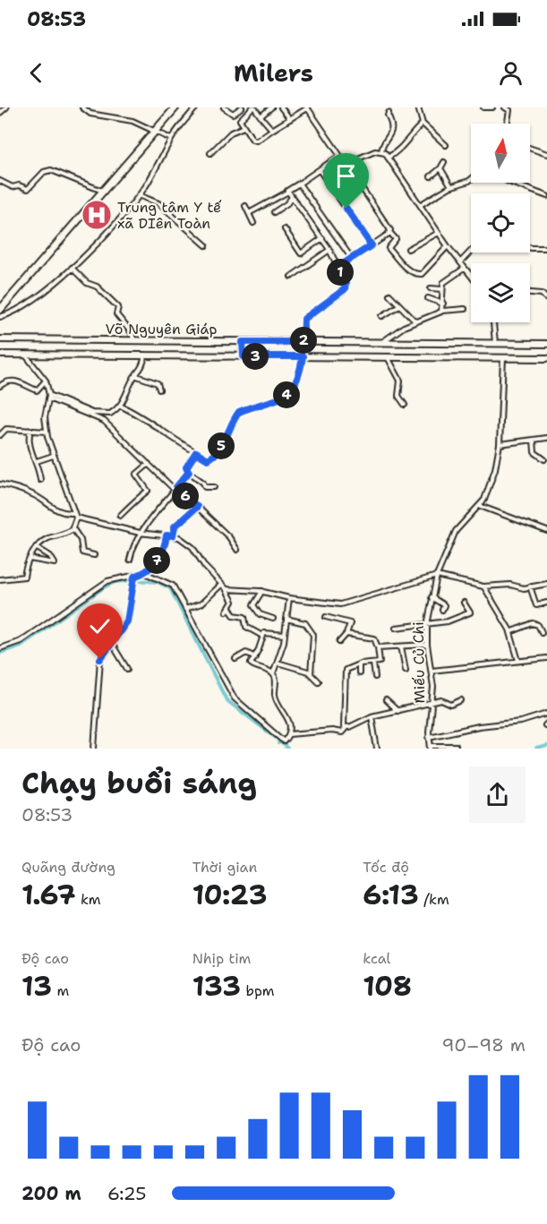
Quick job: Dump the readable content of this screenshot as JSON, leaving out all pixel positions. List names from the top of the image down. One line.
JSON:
{"streets":{"main road":["Võ Nguyên Giáp"],"street":["Miếu Củ Chi"]},"places":{"hospital":["Trung tâm Y tế xã DIên Toàn"]},"north":"top","page":{"status":"08:53","header":"Milers","pins":["1","2","3","4","5","6","7"],"heading":["Chạy buổi sáng","08:53"],"stats":[["Quãng đường","1.67 km"],["Thời gian","10:23"],["Tốc độ","6:13 /km"],["Độ cao","13 m"],["Nhịp tim","133 bpm"],["kcal","108"]],"chart":["Độ cao","90–98 m"],"list":[{"name":"200 m","note":"6:25"}]}}
